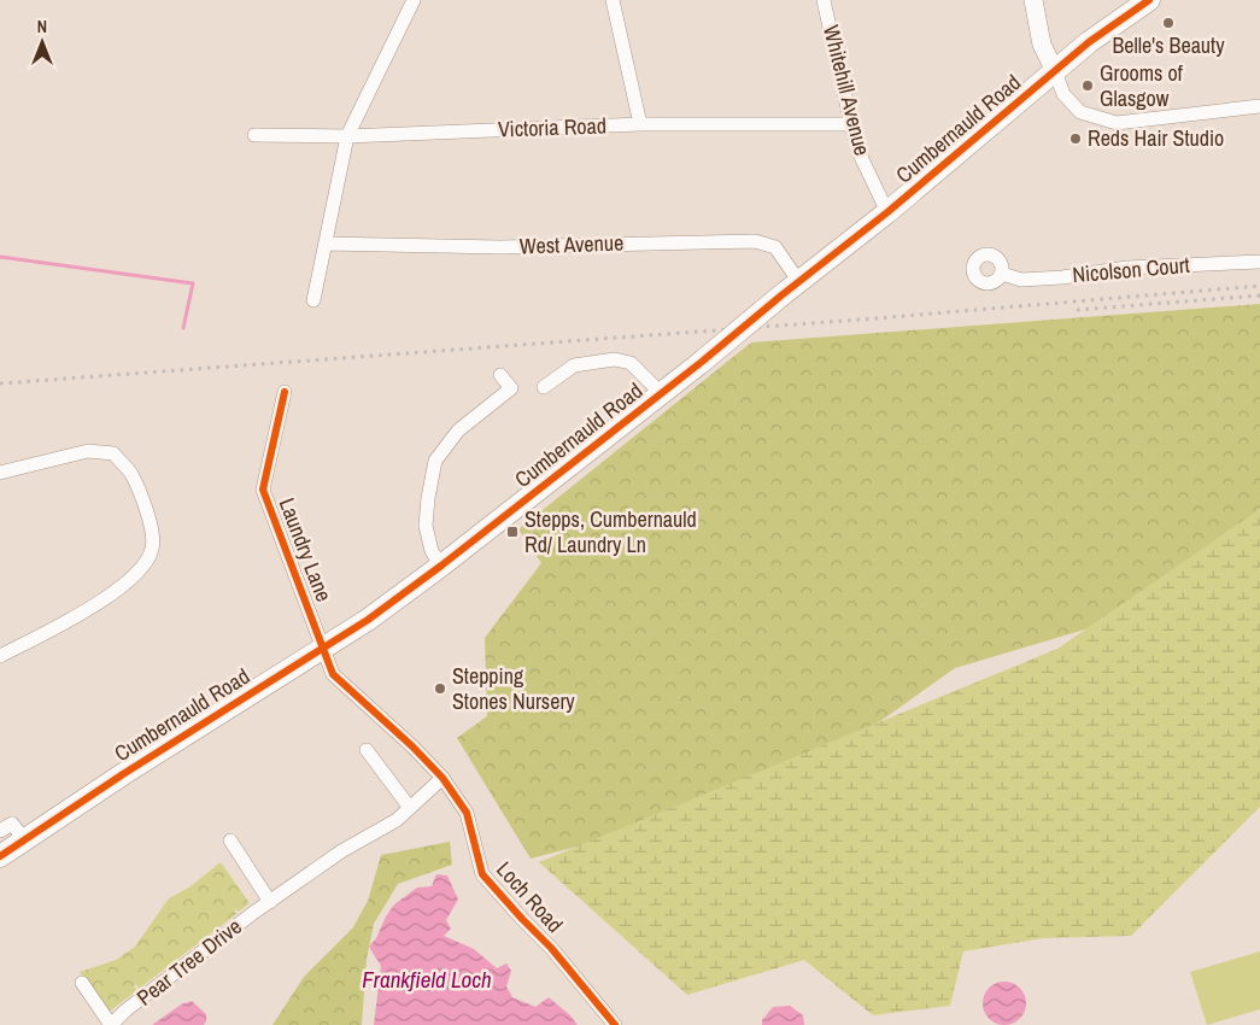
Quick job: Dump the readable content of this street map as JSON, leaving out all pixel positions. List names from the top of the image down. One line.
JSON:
{"streets":{"main road":["Cumbernauld Road"],"street":["Whitehill Avenue","Victoria Road","West Avenue","Nicolson Court","Laundry Lane","Loch Road","Pear Tree Drive"]},"crossings":[["Whitehill Avenue","Victoria Road"],["Whitehill Avenue","Cumbernauld Road"],["Cumbernauld Road","West Avenue"],["Cumbernauld Road","Laundry Lane"],["Cumbernauld Road","Loch Road"],["Laundry Lane","Loch Road"],["Loch Road","Pear Tree Drive"]],"water":["Frankfield Loch"],"places":{"other":["Belle's Beauty","Grooms of Glasgow","Reds Hair Studio","Stepping Stones Nursery"],"transit":["Stepps, Cumbernauld Rd/ Laundry Ln"]},"north":"top"}
